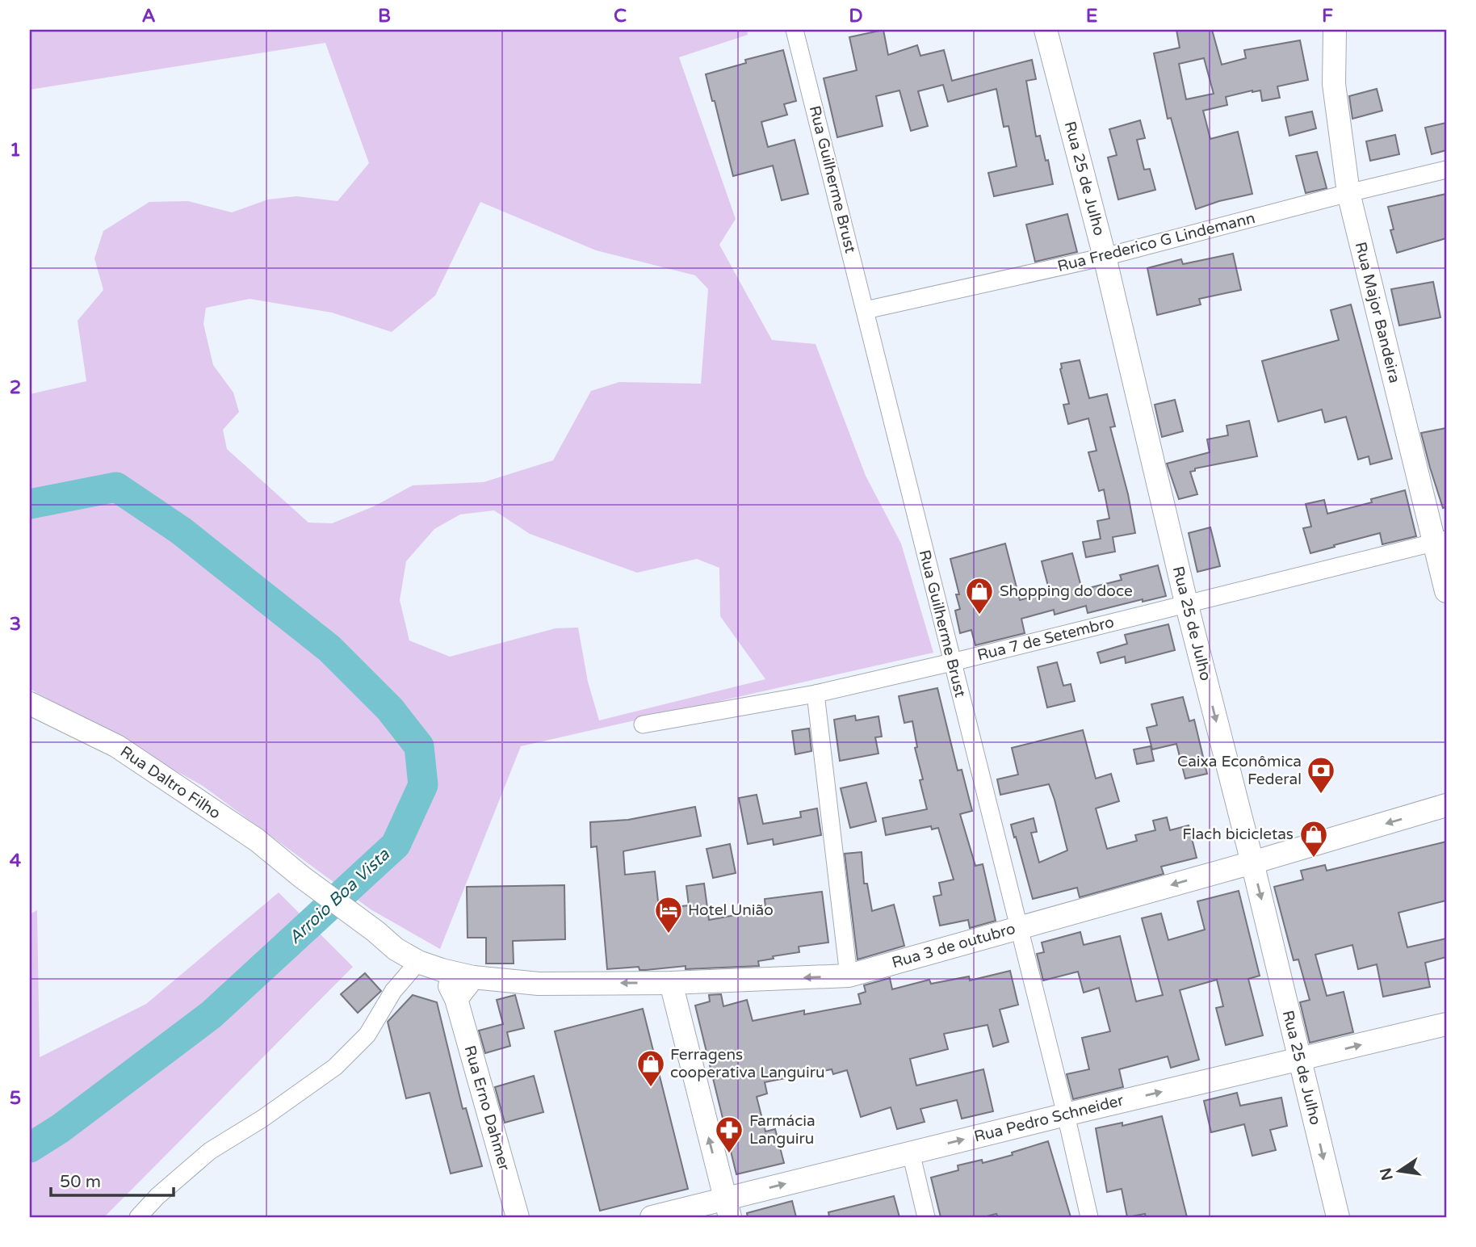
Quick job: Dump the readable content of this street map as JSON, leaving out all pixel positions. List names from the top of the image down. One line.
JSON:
{"streets":{"main road":["Rua 25 de Julho","Rua Major Bandeira","Rua Daltro Filho","Rua 3 de outubro","Rua Erno Dahmer","Rua Pedro Schneider"],"street":["Rua Guilherme Brust","Rua Frederico G Lindemann","Rua 7 de Setembro"]},"crossings":[["Rua 25 de Julho","Rua Frederico G Lindemann"],["Rua 25 de Julho","Rua 7 de Setembro"],["Rua 25 de Julho","Rua 3 de outubro"],["Rua 25 de Julho","Rua Pedro Schneider"],["Rua Guilherme Brust","Rua Frederico G Lindemann"],["Rua Guilherme Brust","Rua 7 de Setembro"],["Rua Guilherme Brust","Rua 3 de outubro"],["Rua Guilherme Brust","Rua Pedro Schneider"],["Rua Frederico G Lindemann","Rua Major Bandeira"],["Rua Major Bandeira","Rua 7 de Setembro"],["Rua Daltro Filho","Rua 3 de outubro"],["Rua 3 de outubro","Rua Erno Dahmer"]],"one_way":["Rua 25 de Julho","Rua 3 de outubro","Rua Pedro Schneider"],"water":["Arroio Boa Vista"],"places":{"shop":["Shopping do doce","Flach bicicletas","Ferragens cooperativa Languiru"],"bank":["Caixa Econômica Federal"],"hotel":["Hotel União"],"pharmacy":["Farmácia Languiru"]},"scale_bar":"50 m","north":"left","grid":{"columns":["A","B","C","D","E","F"],"rows":["1","2","3","4","5"]}}
